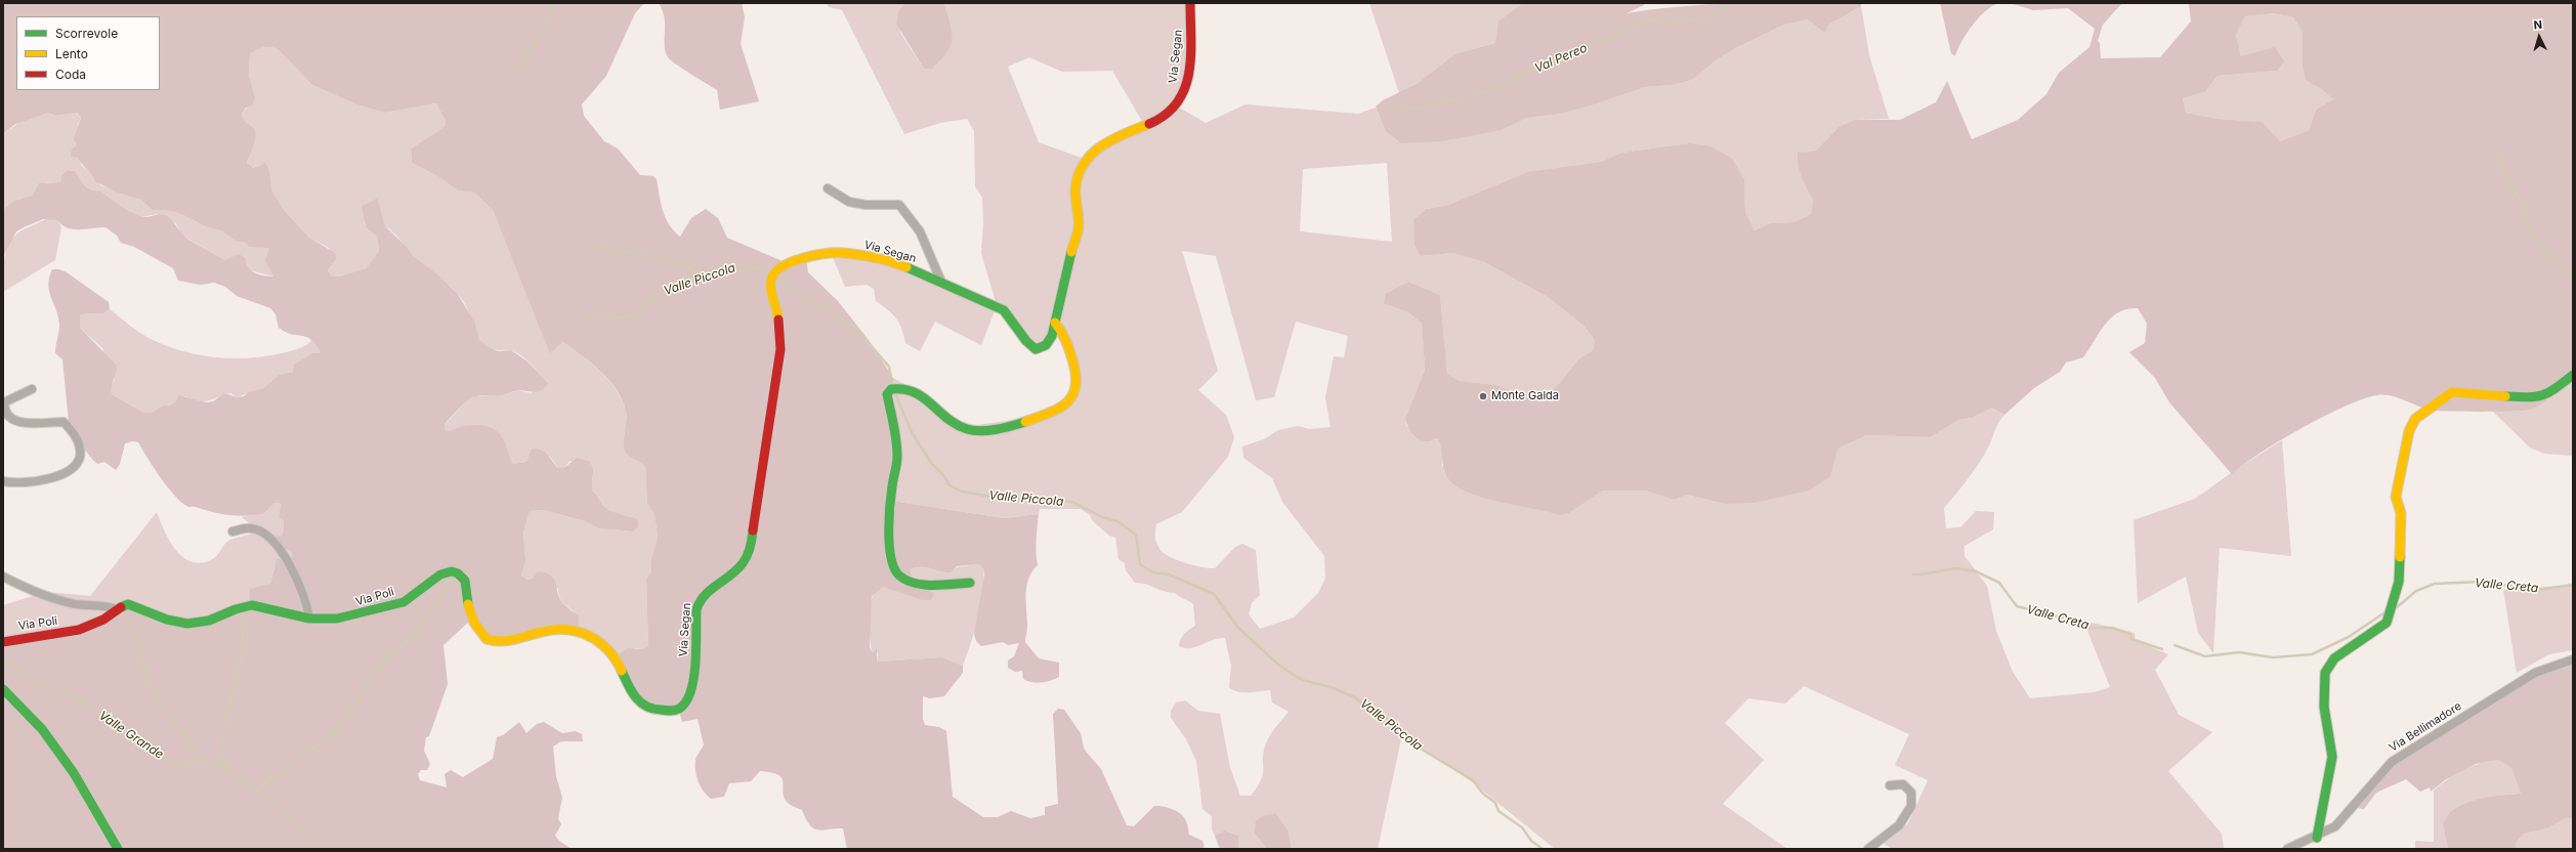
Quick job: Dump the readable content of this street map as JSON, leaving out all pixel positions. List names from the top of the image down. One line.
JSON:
{"streets":{"street":["Via Segan","Via Poli","Via Bellimadore"]},"crossings":[["Via Segan","Via Poli"]],"water":["Val Pereo","Valle Piccola","Valle Creta","Valle Grande"],"places":["Monte Galda"],"legend":["Scorrevole","Lento","Coda"],"north":"top"}
